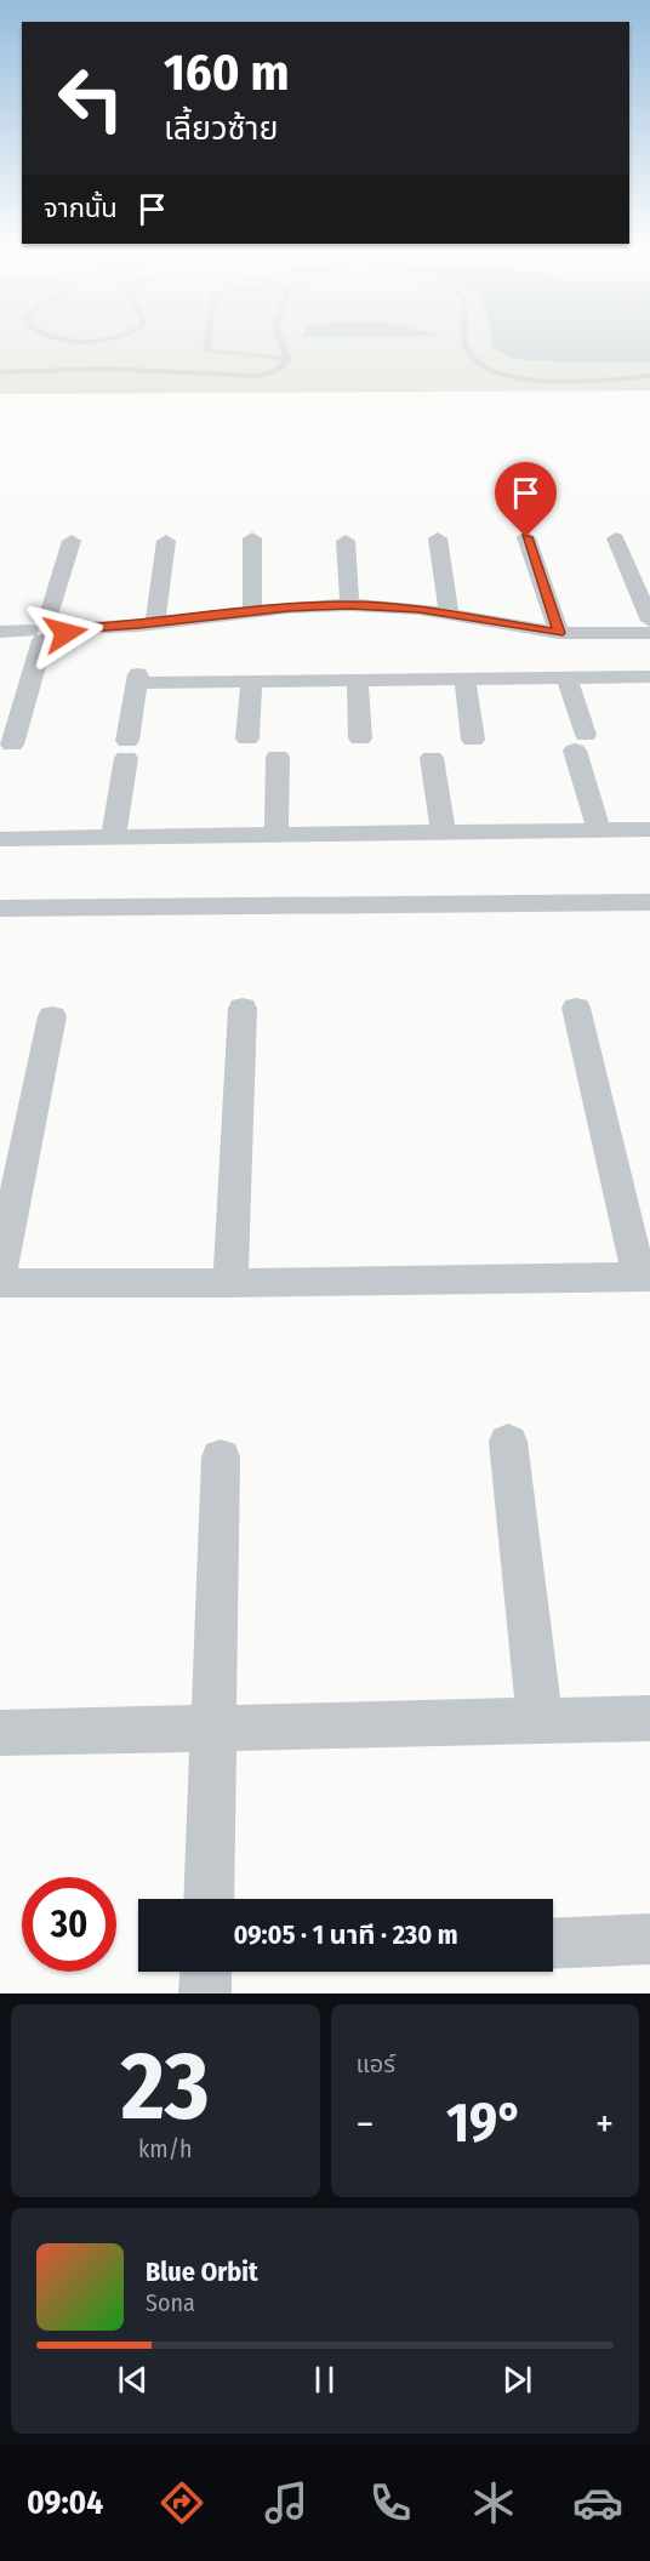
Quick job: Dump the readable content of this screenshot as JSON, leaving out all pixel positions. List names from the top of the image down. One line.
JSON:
{"page":{"turn":["160 m","เลี้ยวซ้าย"],"then":"จากนั้น","limit":"30","trip":"09:05 · 1 นาที · 230 m","tile":[["23","km/h"],"แอร์"],"heat":["−","19°","+"],"song":["Blue Orbit","Sona"],"tabs":"09:04"}}
